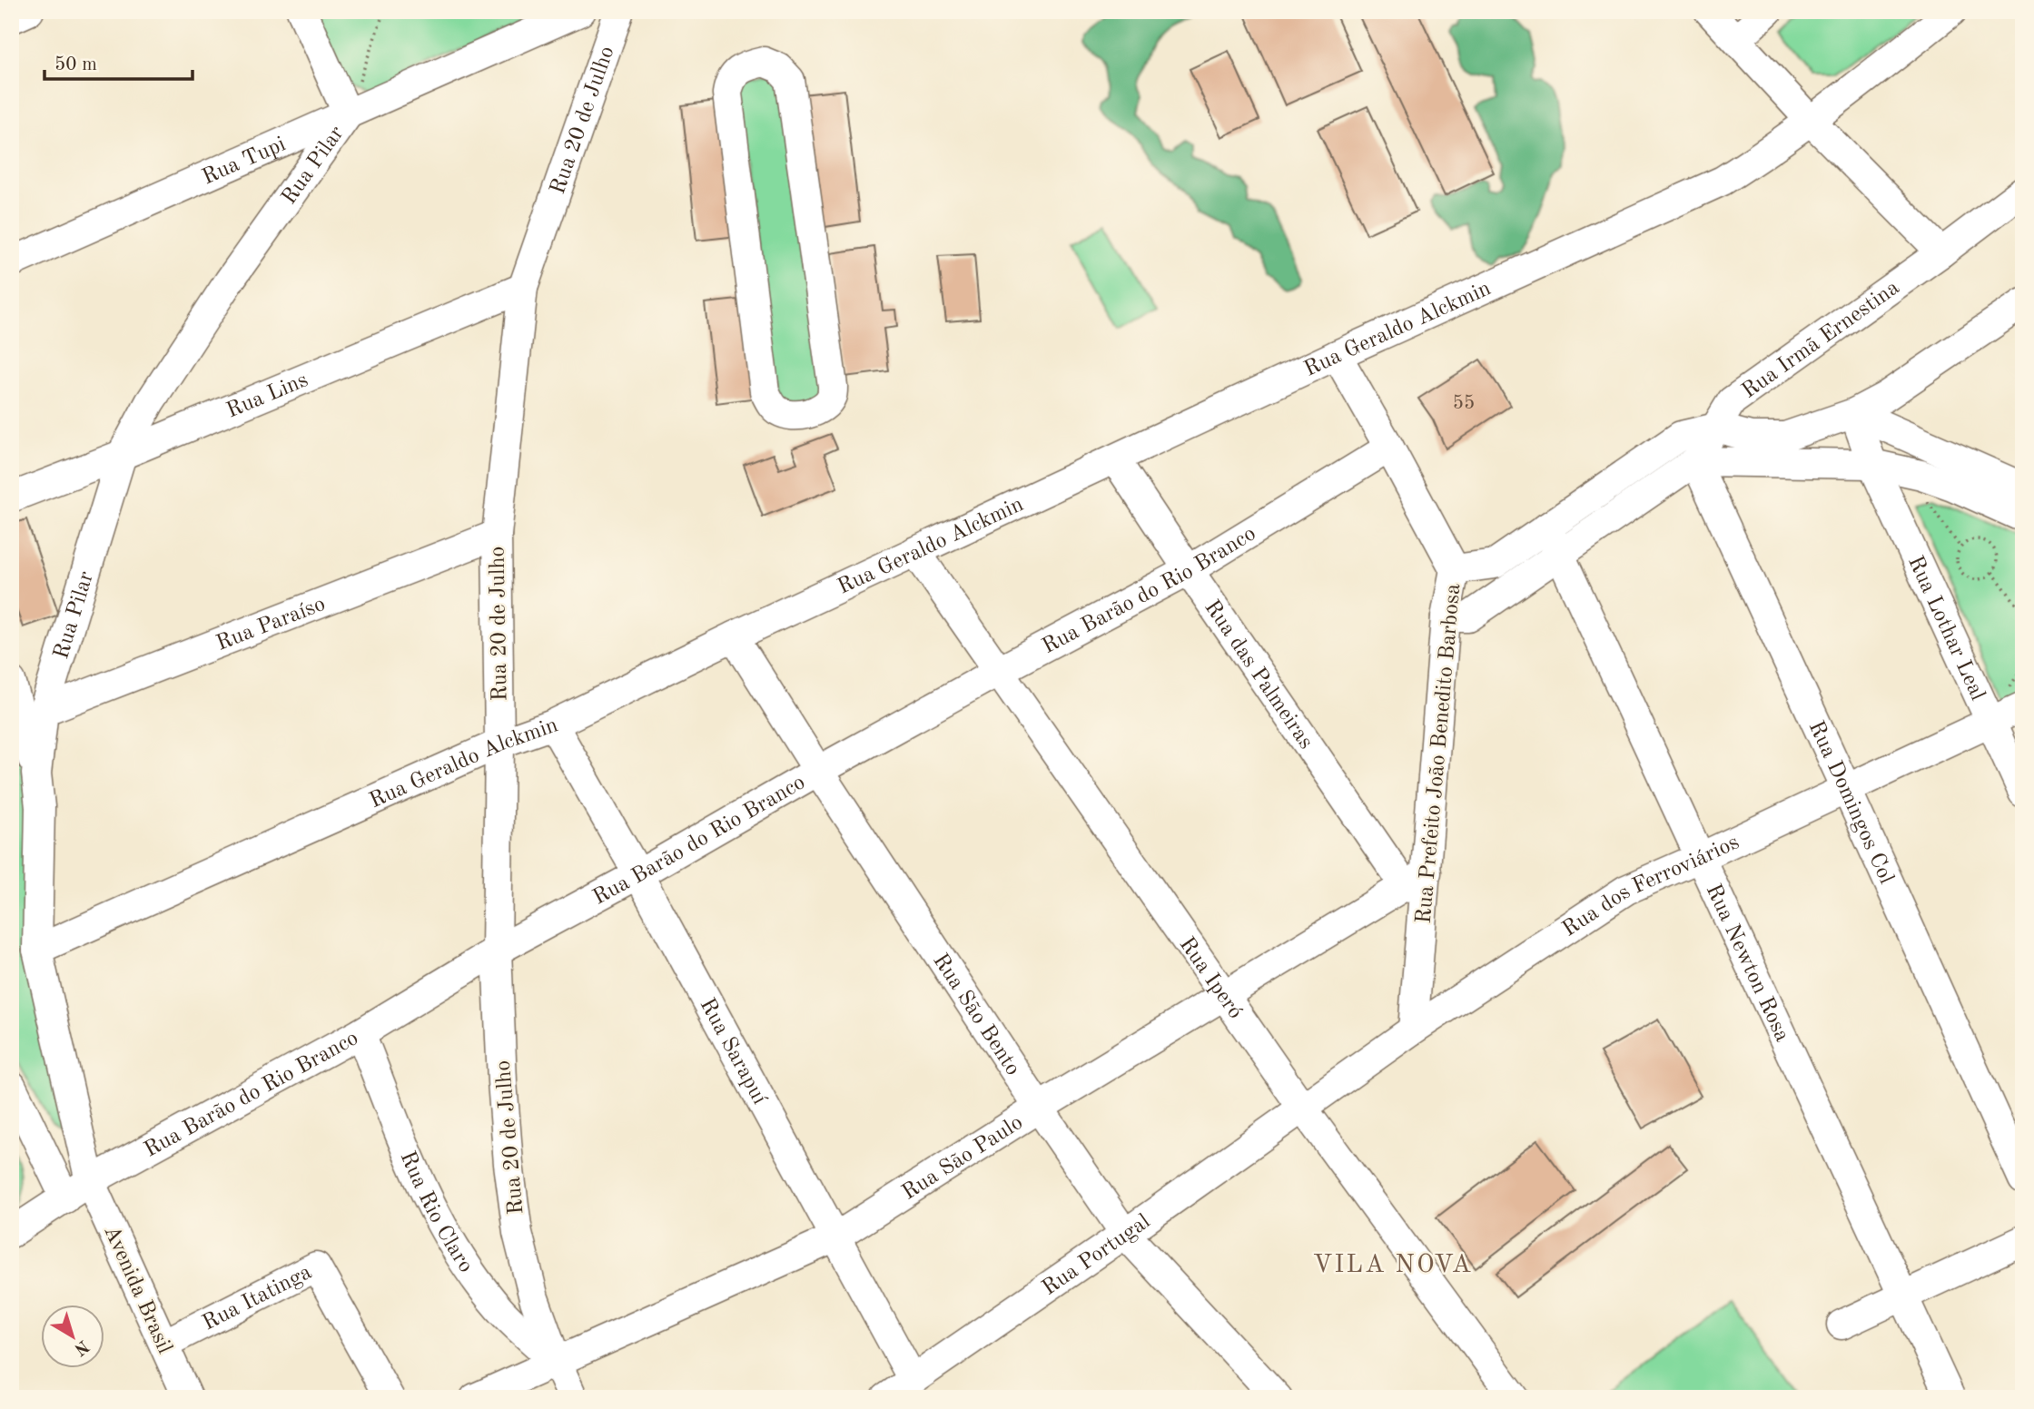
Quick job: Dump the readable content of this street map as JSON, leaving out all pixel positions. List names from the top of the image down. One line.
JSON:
{"streets":{"street":["Rua 20 de Julho","Rua Tupi","Rua Pilar","Rua Geraldo Alckmin","Rua Irmã Ernestina","Rua Lins","Rua Barão do Rio Branco","Rua Paraíso","Rua Lothar Leal","Rua das Palmeiras","Rua Prefeito João Benedito Barbosa","Rua Domingos Col","Rua dos Ferroviários","Rua Newton Rosa","Rua Iperó","Rua São Bento","Rua Sarapuí","Rua São Paulo","Rua Rio Claro","Rua Portugal","Avenida Brasil","Rua Itatinga"]},"crossings":[["Rua 20 de Julho","Rua Geraldo Alckmin"],["Rua 20 de Julho","Rua Lins"],["Rua 20 de Julho","Rua Barão do Rio Branco"],["Rua 20 de Julho","Rua Paraíso"],["Rua 20 de Julho","Rua São Paulo"],["Rua 20 de Julho","Rua Rio Claro"],["Rua Tupi","Rua Pilar"],["Rua Pilar","Rua Geraldo Alckmin"],["Rua Pilar","Rua Lins"],["Rua Pilar","Rua Barão do Rio Branco"],["Rua Pilar","Rua Paraíso"],["Rua Pilar","Avenida Brasil"],["Rua Geraldo Alckmin","Rua das Palmeiras"],["Rua Geraldo Alckmin","Rua Prefeito João Benedito Barbosa"],["Rua Geraldo Alckmin","Rua Iperó"],["Rua Geraldo Alckmin","Rua São Bento"],["Rua Geraldo Alckmin","Rua Sarapuí"],["Rua Barão do Rio Branco","Rua das Palmeiras"],["Rua Barão do Rio Branco","Rua Prefeito João Benedito Barbosa"],["Rua Barão do Rio Branco","Rua Iperó"],["Rua Barão do Rio Branco","Rua São Bento"],["Rua Barão do Rio Branco","Rua Sarapuí"],["Rua Barão do Rio Branco","Rua Rio Claro"],["Rua Barão do Rio Branco","Avenida Brasil"],["Rua Lothar Leal","Rua dos Ferroviários"],["Rua das Palmeiras","Rua Prefeito João Benedito Barbosa"],["Rua das Palmeiras","Rua São Paulo"],["Rua Prefeito João Benedito Barbosa","Rua dos Ferroviários"],["Rua Prefeito João Benedito Barbosa","Rua São Paulo"],["Rua Domingos Col","Rua dos Ferroviários"],["Rua dos Ferroviários","Rua Newton Rosa"],["Rua dos Ferroviários","Rua Iperó"],["Rua dos Ferroviários","Rua Portugal"],["Rua Iperó","Rua São Paulo"],["Rua Iperó","Rua Portugal"],["Rua São Bento","Rua São Paulo"],["Rua São Bento","Rua Portugal"],["Rua Sarapuí","Rua São Paulo"],["Rua Sarapuí","Rua Portugal"],["Rua São Paulo","Rua Rio Claro"],["Avenida Brasil","Rua Itatinga"]],"districts":["VILA NOVA"],"house_numbers":["55"],"scale_bar":"50 m","north":"bottom right"}
